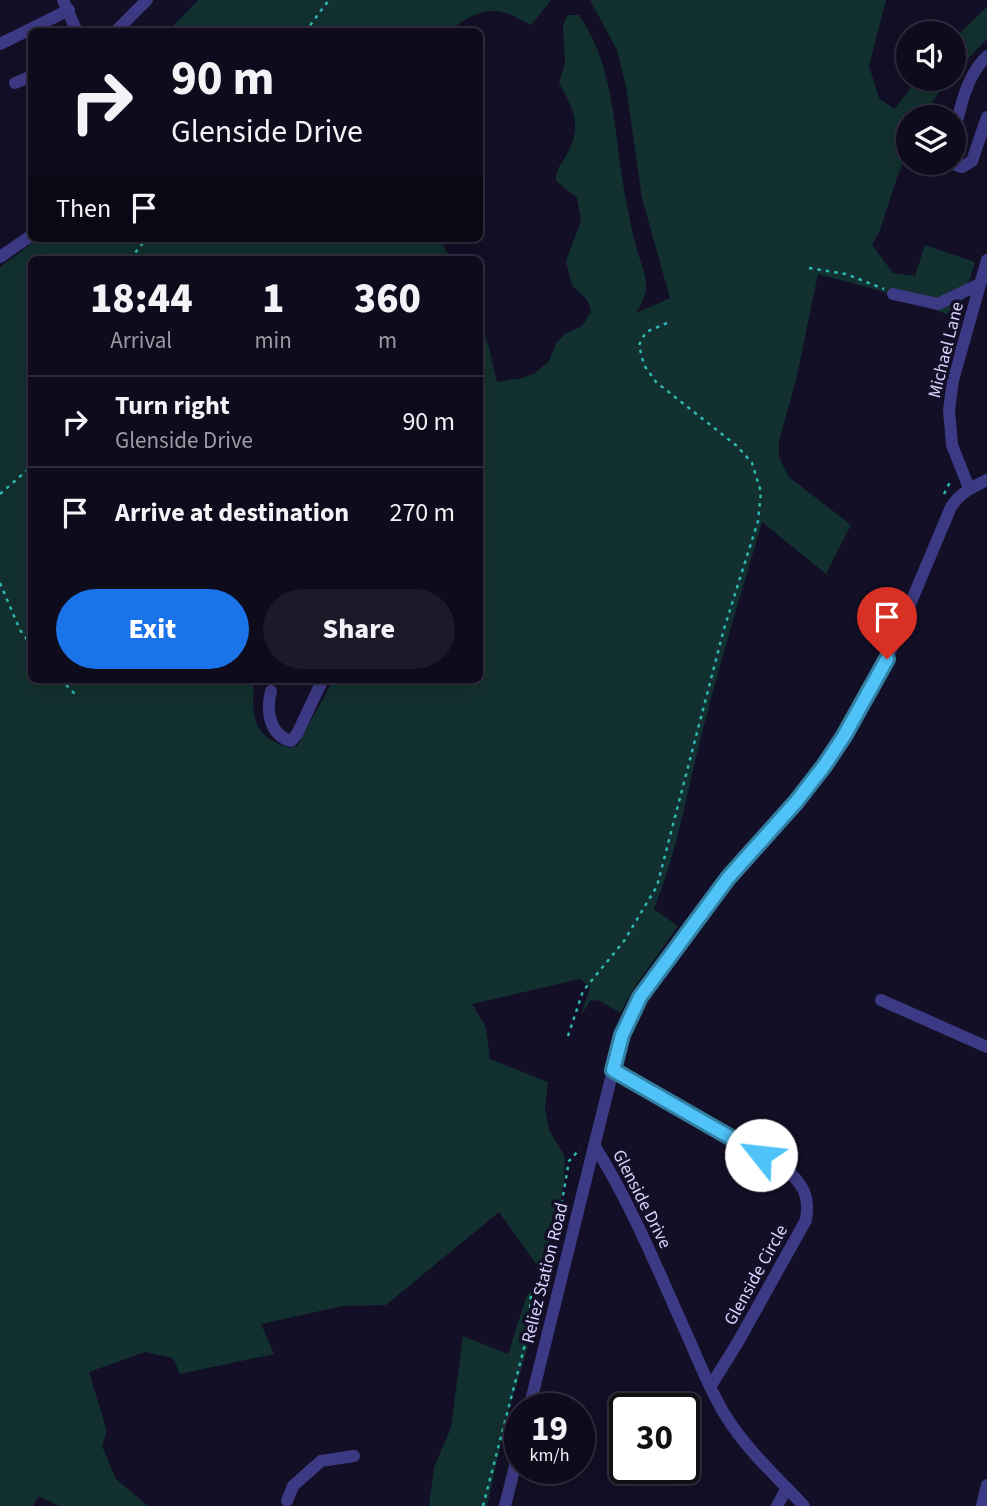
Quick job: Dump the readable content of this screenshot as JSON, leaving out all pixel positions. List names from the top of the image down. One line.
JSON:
{"streets":{"street":["Michael Lane","Glenside Drive","Reliez Station Road","Glenside Circle"]},"crossings":[["Michael Lane","Glenside Drive"],["Glenside Drive","Reliez Station Road"],["Glenside Drive","Glenside Circle"]],"page":{"turn":["90 m","Glenside Drive"],"then":"Then","eta":["18:44","Arrival","1","min","360","m"],"list":[{"name":"Turn right","note":"Glenside Drive","value":"90 m"},{"name":"Arrive at destination","value":"270 m"}],"buttons":["Exit","Share"],"speed":"19 km/h","limit":"30"}}
